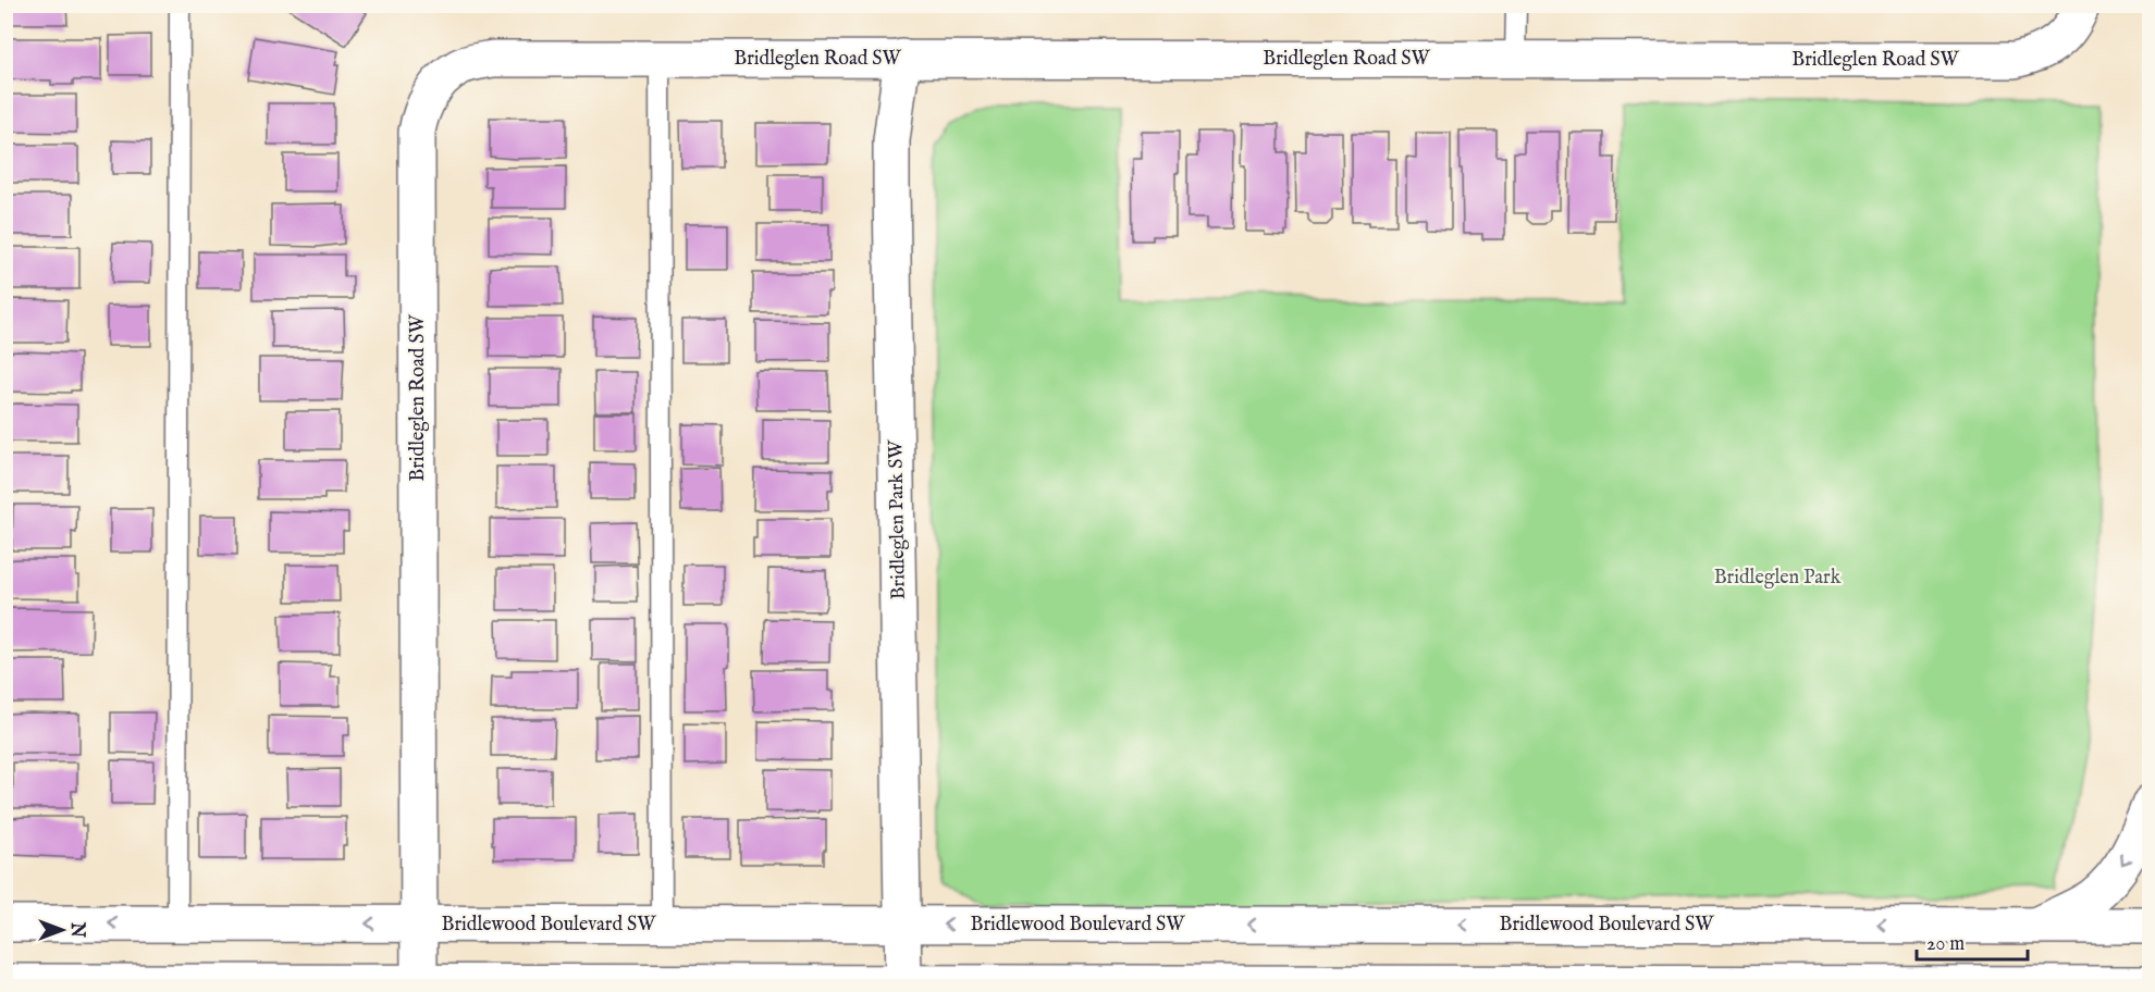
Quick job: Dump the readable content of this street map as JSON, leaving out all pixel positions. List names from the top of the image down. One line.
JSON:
{"streets":{"street":["Bridleglen Road SW","Bridleglen Park SW","Bridlewood Boulevard SW"]},"crossings":[["Bridleglen Road SW","Bridleglen Park SW"],["Bridleglen Road SW","Bridlewood Boulevard SW"],["Bridleglen Park SW","Bridlewood Boulevard SW"]],"parks":["Bridleglen Park"],"scale_bar":"20 m","north":"right"}
